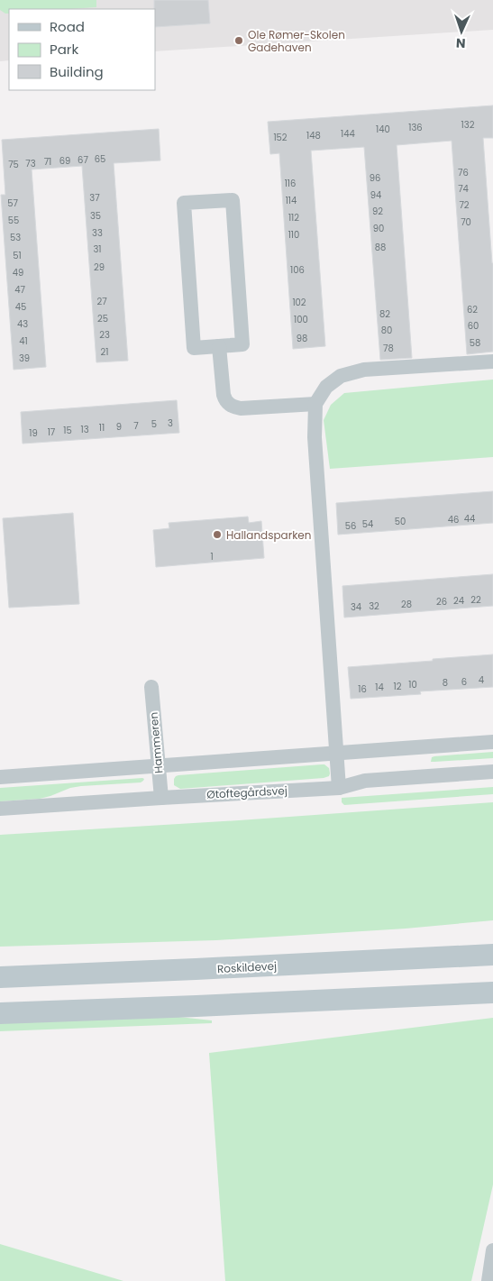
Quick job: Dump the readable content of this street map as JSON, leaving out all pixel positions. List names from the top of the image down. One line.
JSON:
{"streets":{"main road":["Roskildevej"],"street":["Hammeren","Øtoftegårdsvej"]},"crossings":[["Hammeren","Øtoftegårdsvej"]],"places":["Ole Rømer-Skolen Gadehaven","Hallandsparken"],"house_numbers":["132","136","140","144","148","152","65","67","69","71","73","75","76","96","116","74","94","37","114","57","72","92","35","112","55","70","90","33","110","53","88","31","51","29","106","49","47","27","102","45","62","82","25","100","43","60","80","23","98","41","58","78","21","39","3","5","7","9","11","13","15","17","19","44","46","50","54","56","1","22","24","26","28","32","34","4","6","8","10","12","14","16"],"legend":["Road","Park","Building"],"north":"bottom"}
